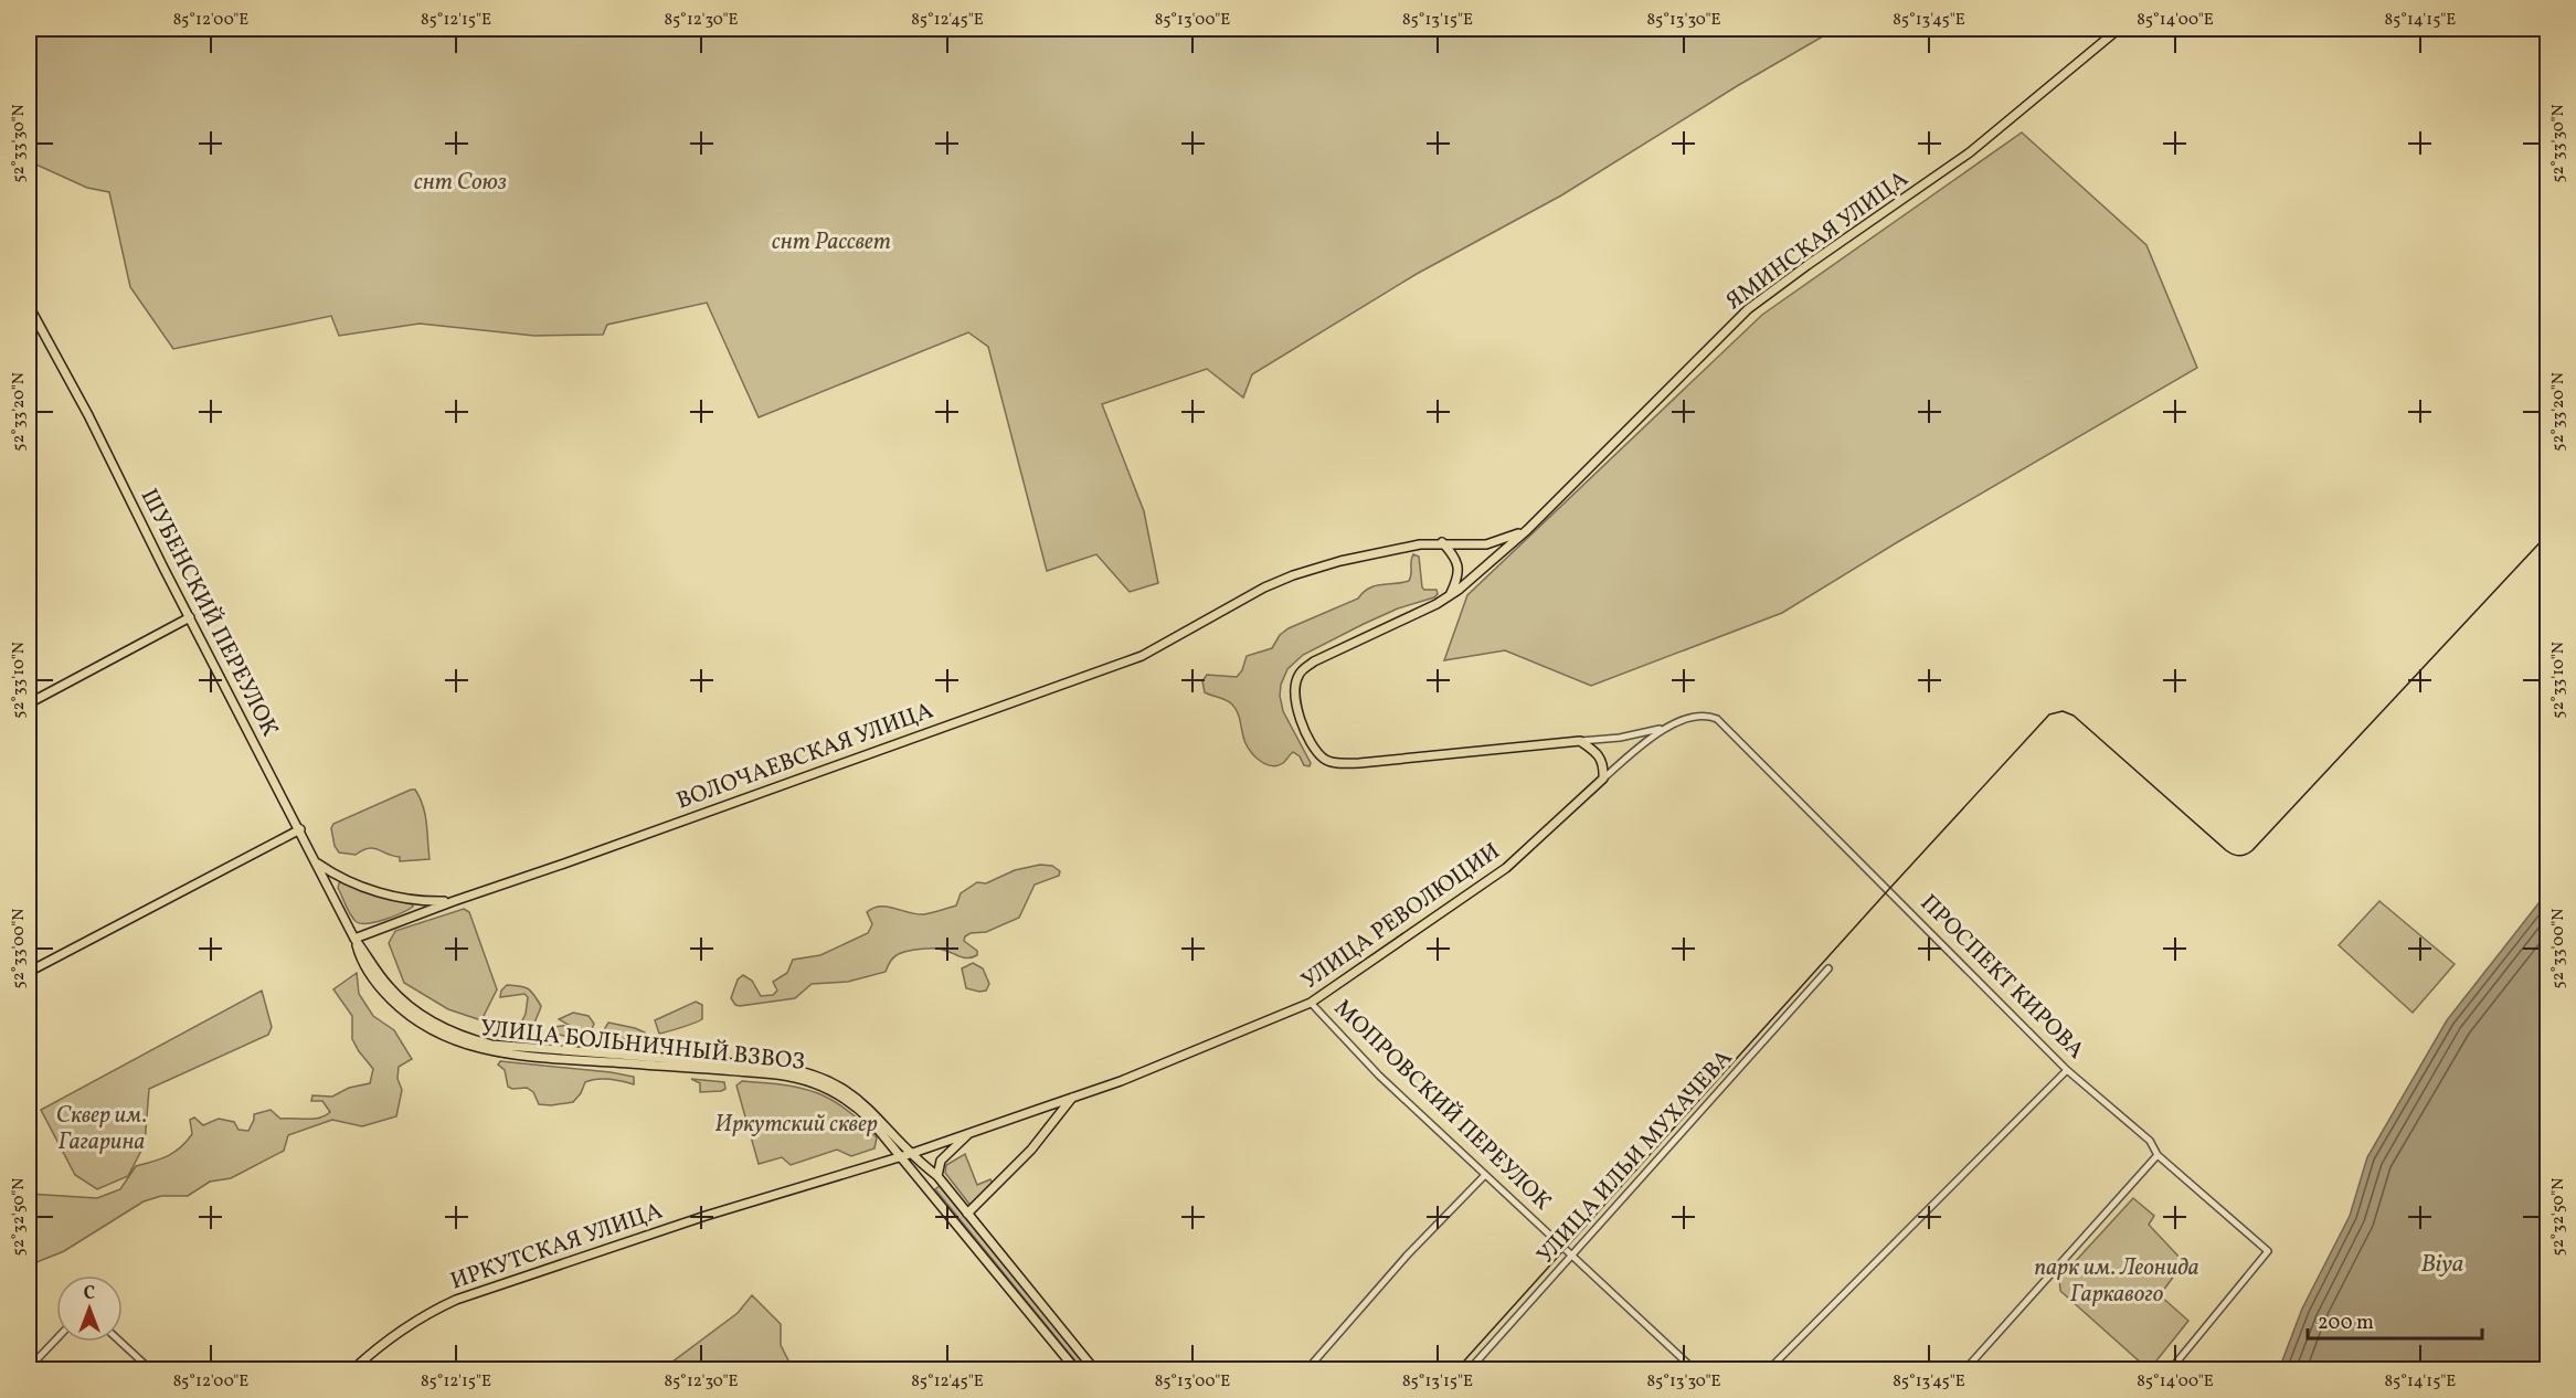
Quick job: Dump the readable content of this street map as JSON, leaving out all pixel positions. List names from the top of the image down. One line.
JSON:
{"streets":{"main road":["ЯМИНСКАЯ УЛИЦА","ШУБЕНСКИЙ ПЕРЕУЛОК","ВОЛОЧАЕВСКАЯ УЛИЦА","УЛИЦА РЕВОЛЮЦИИ","УЛИЦА БОЛЬНИЧНЫЙ ВЗВОЗ","ИРКУТСКАЯ УЛИЦА"],"street":["ПРОСПЕКТ КИРОВА","МОПРОВСКИЙ ПЕРЕУЛОК","УЛИЦА ИЛЬИ МУХАЧЕВА"]},"crossings":[["ЯМИНСКАЯ УЛИЦА","ВОЛОЧАЕВСКАЯ УЛИЦА"],["ШУБЕНСКИЙ ПЕРЕУЛОК","ВОЛОЧАЕВСКАЯ УЛИЦА"],["ШУБЕНСКИЙ ПЕРЕУЛОК","УЛИЦА БОЛЬНИЧНЫЙ ВЗВОЗ"],["ВОЛОЧАЕВСКАЯ УЛИЦА","УЛИЦА БОЛЬНИЧНЫЙ ВЗВОЗ"],["УЛИЦА РЕВОЛЮЦИИ","ПРОСПЕКТ КИРОВА"],["УЛИЦА РЕВОЛЮЦИИ","УЛИЦА БОЛЬНИЧНЫЙ ВЗВОЗ"],["УЛИЦА РЕВОЛЮЦИИ","МОПРОВСКИЙ ПЕРЕУЛОК"],["УЛИЦА РЕВОЛЮЦИИ","ИРКУТСКАЯ УЛИЦА"],["УЛИЦА БОЛЬНИЧНЫЙ ВЗВОЗ","ИРКУТСКАЯ УЛИЦА"],["МОПРОВСКИЙ ПЕРЕУЛОК","УЛИЦА ИЛЬИ МУХАЧЕВА"]],"water":["Biya"],"parks":["снт Союз","снт Рассвет","Сквер им. Гагарина","Иркутский сквер","парк им. Леонида Гаркавого"],"scale_bar":"200 m","north":"top","coordinates":["85°12'00\"E","85°12'15\"E","85°12'30\"E","85°12'45\"E","85°13'00\"E","85°13'15\"E","85°13'30\"E","85°13'45\"E","85°14'00\"E","85°14'15\"E","52°33'30\"N","52°33'20\"N","52°33'10\"N","52°33'00\"N","52°32'50\"N"]}
